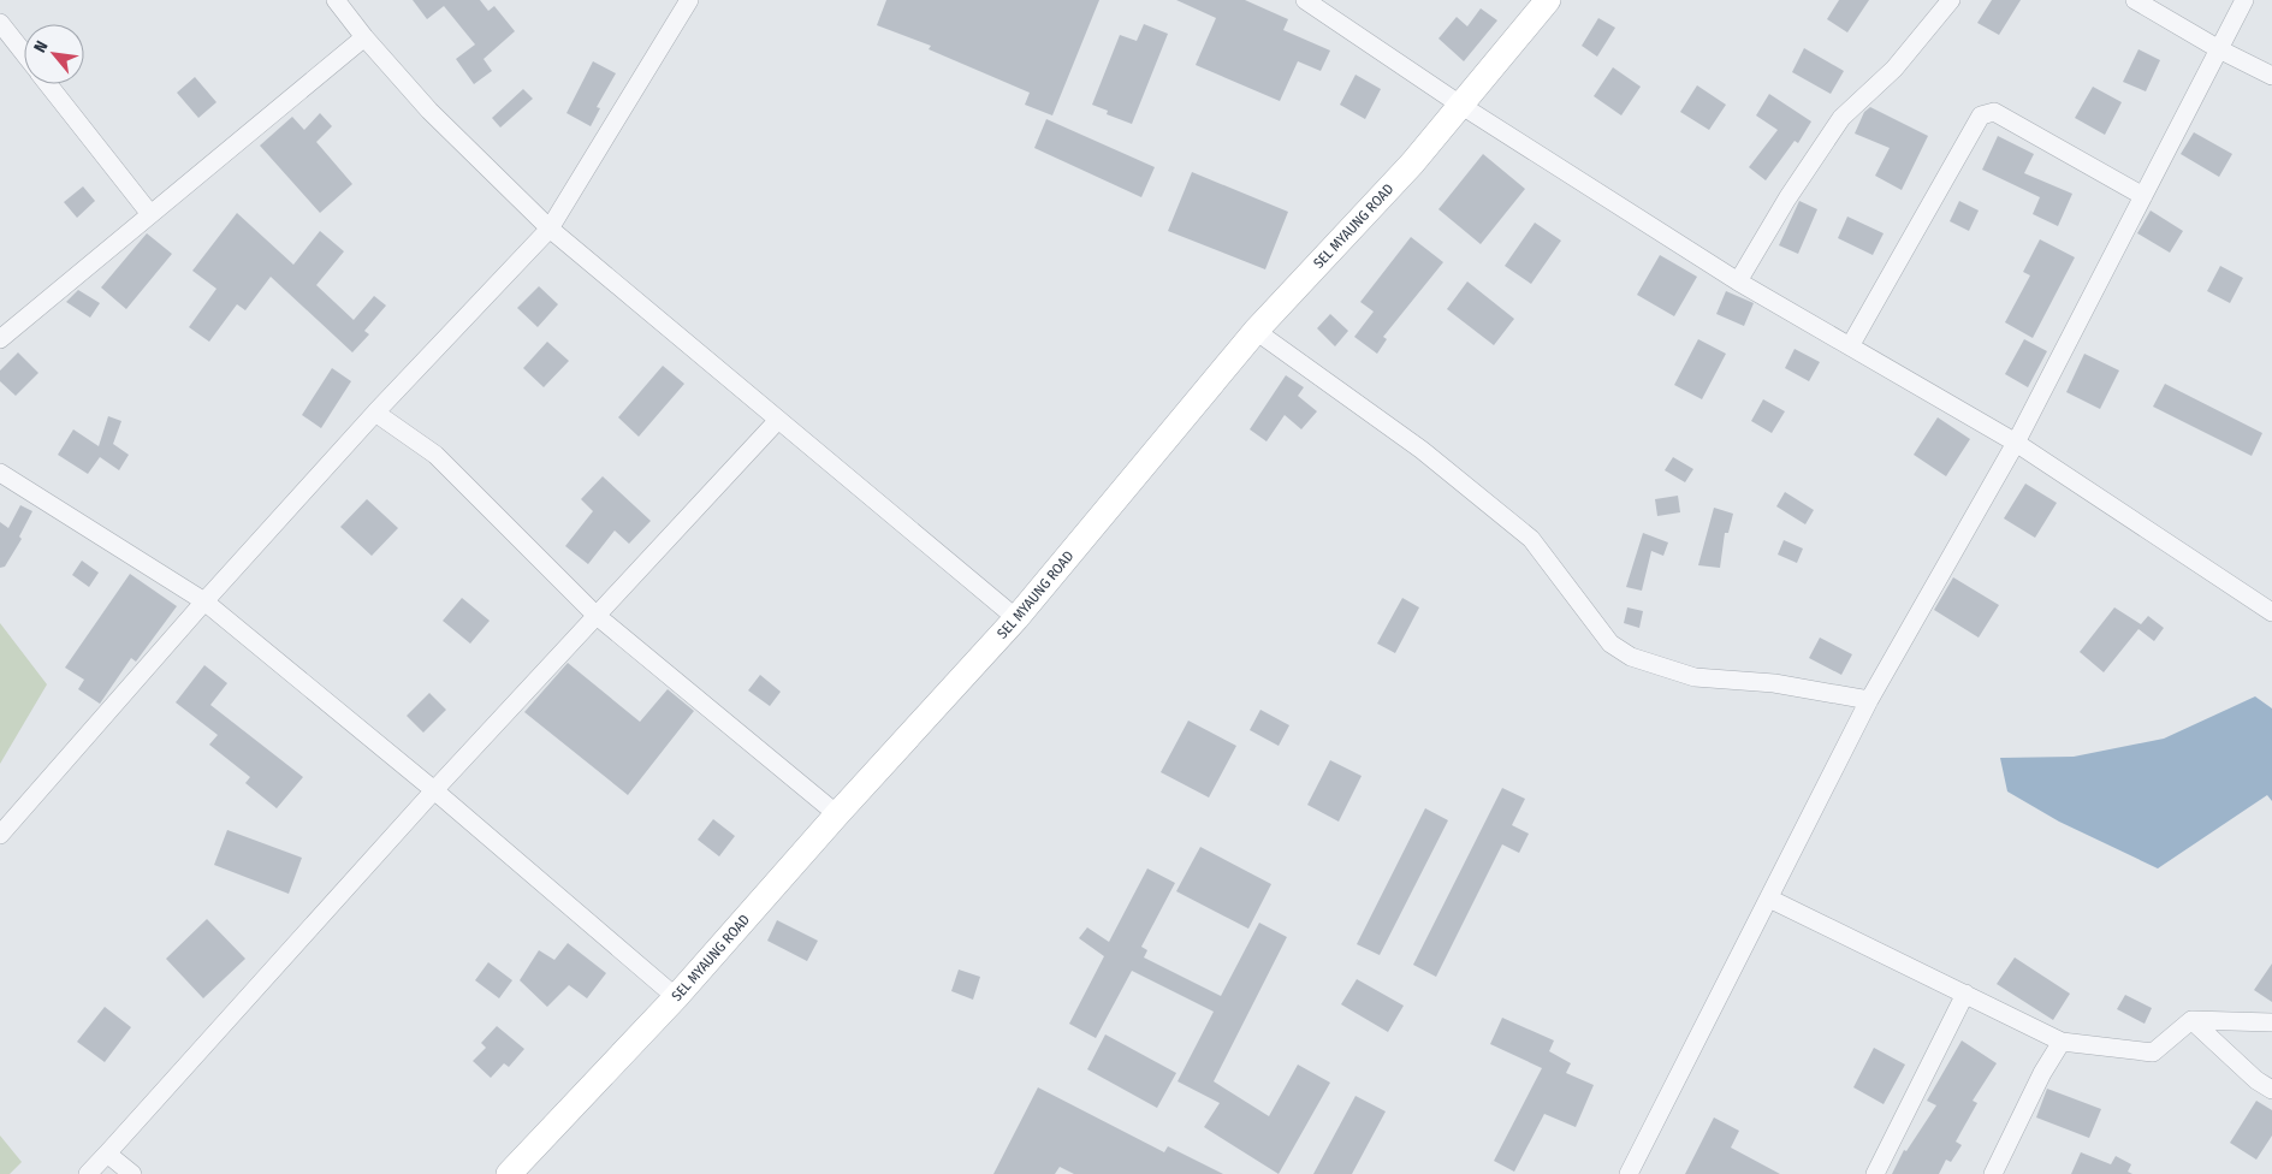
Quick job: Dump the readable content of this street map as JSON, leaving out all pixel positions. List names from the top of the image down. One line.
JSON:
{"streets":{"main road":["SEL MYAUNG ROAD"]},"north":"top left"}
